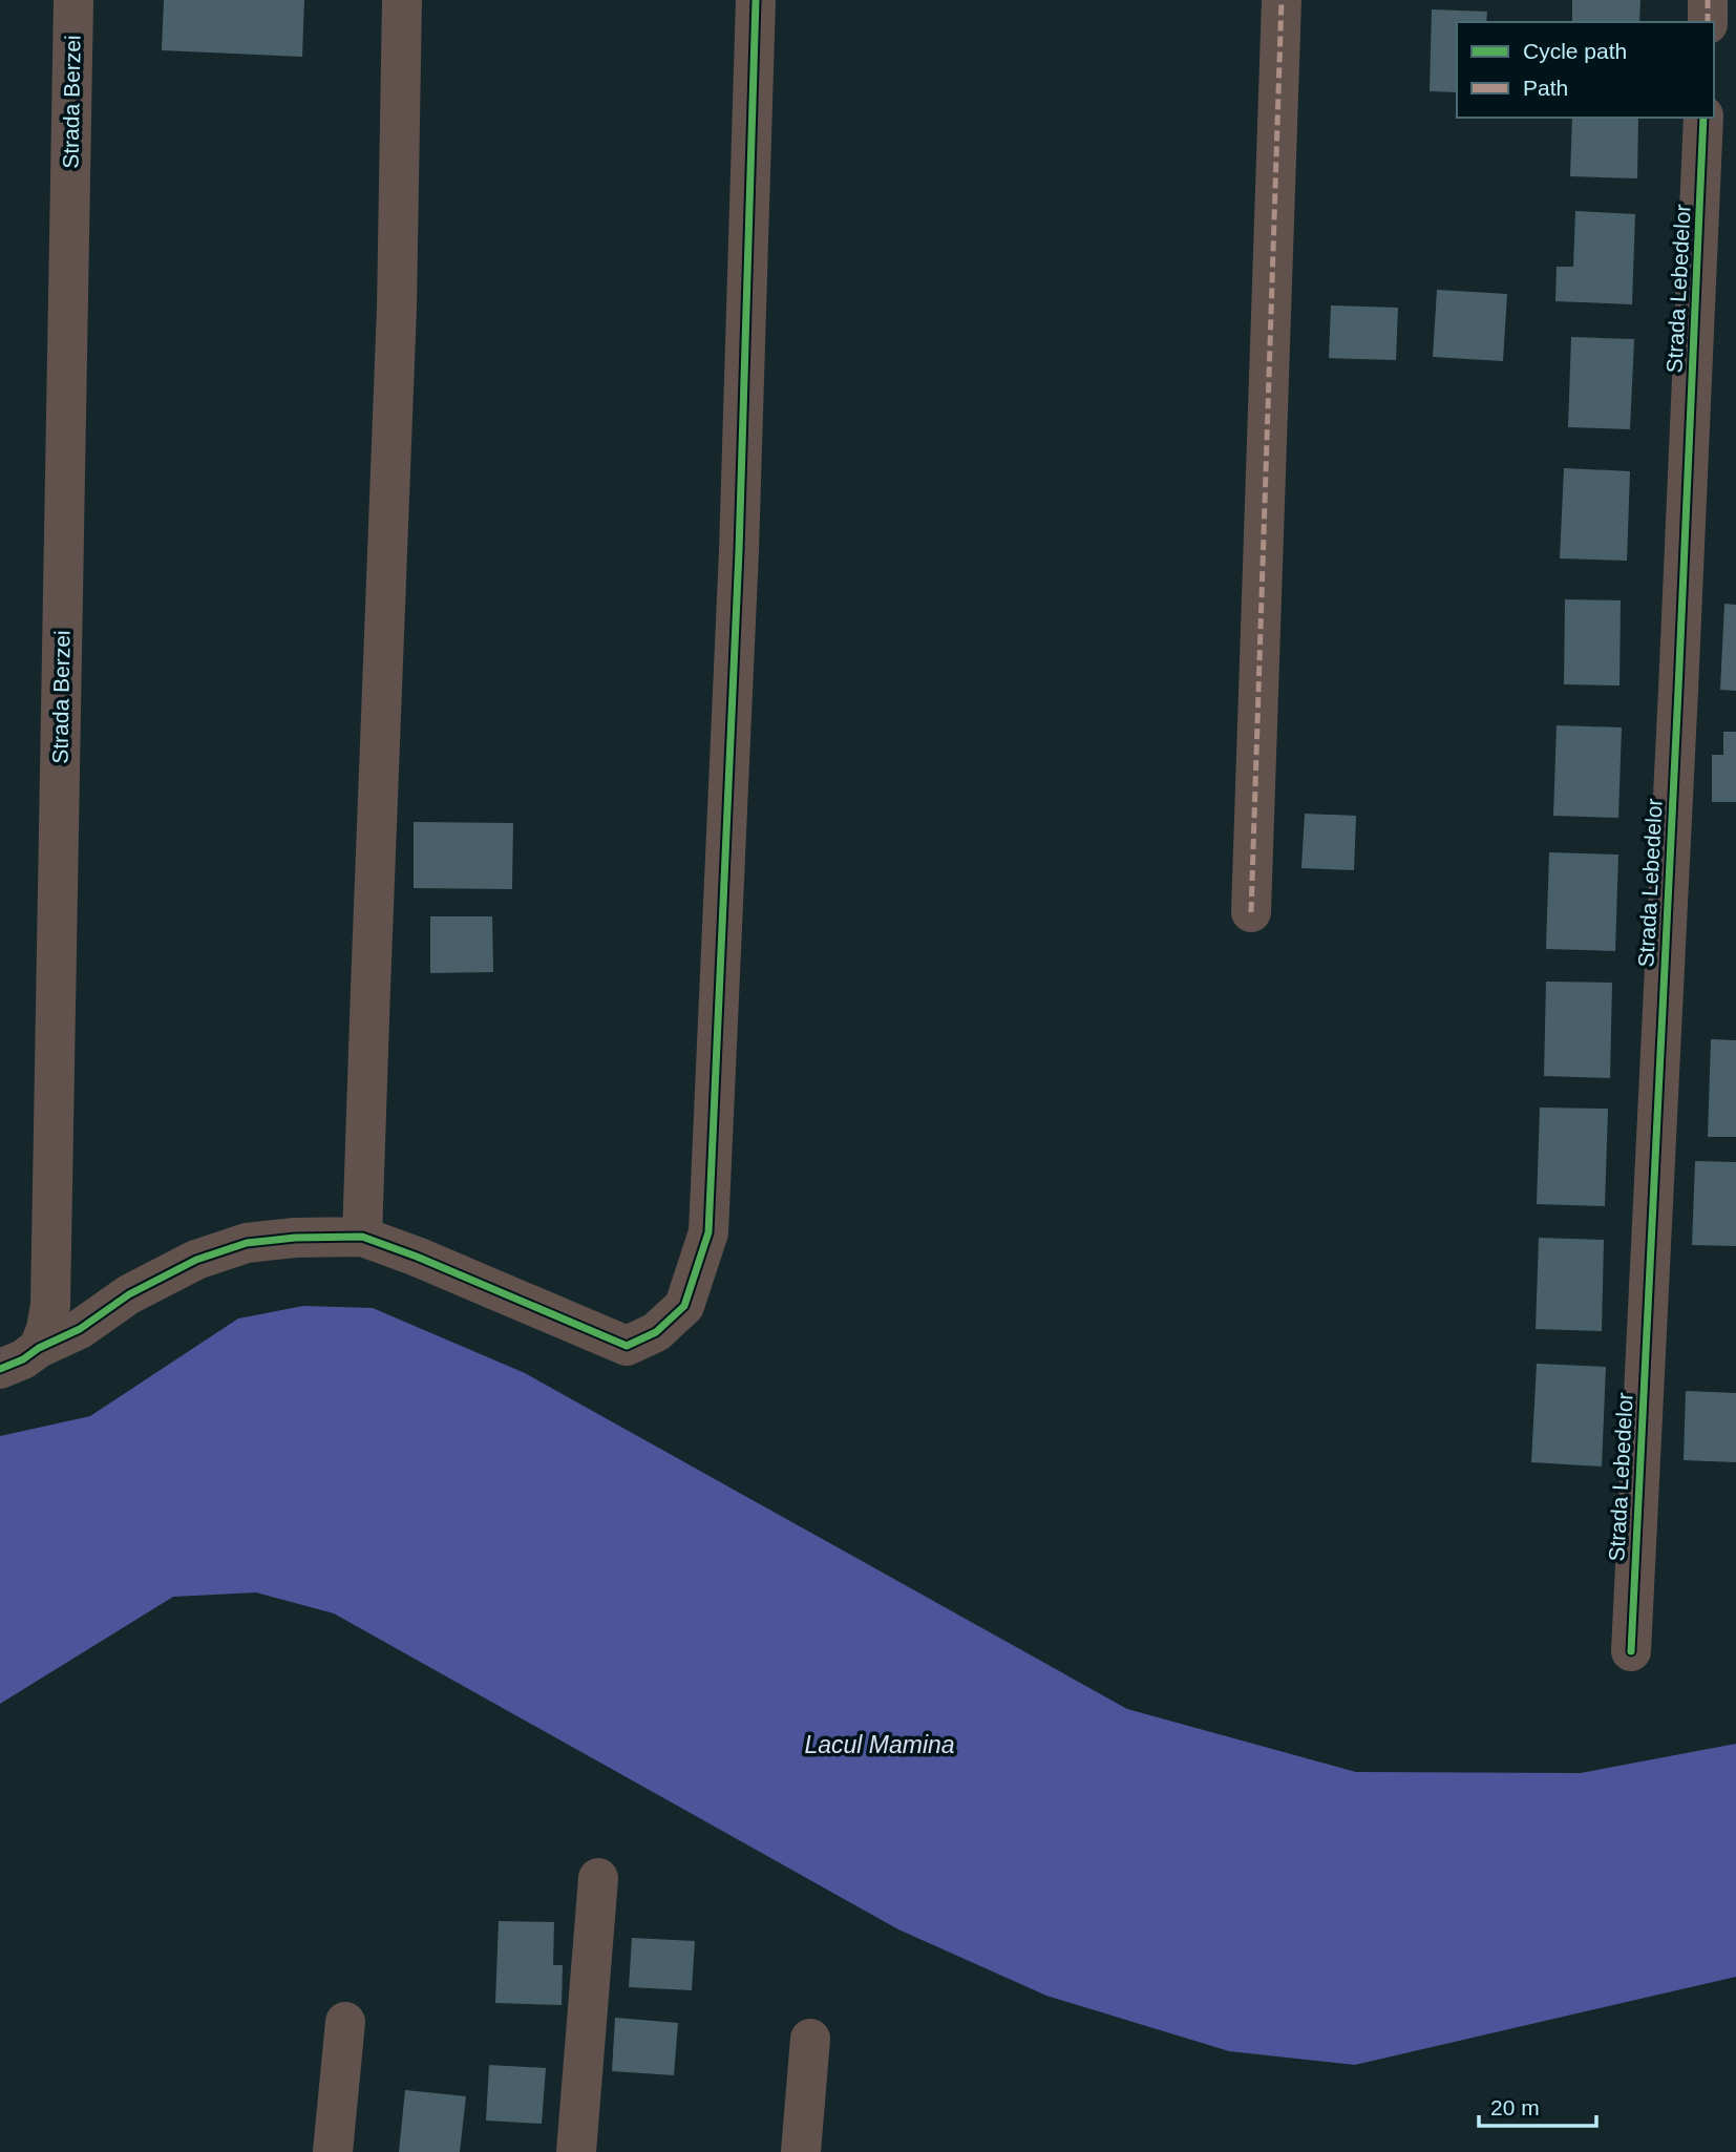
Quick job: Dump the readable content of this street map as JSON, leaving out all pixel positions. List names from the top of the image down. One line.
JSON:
{"streets":{"street":["Strada Berzei","Strada Lebedelor"]},"water":["Lacul Mamina"],"legend":["Cycle path","Path"],"scale_bar":"20 m"}
